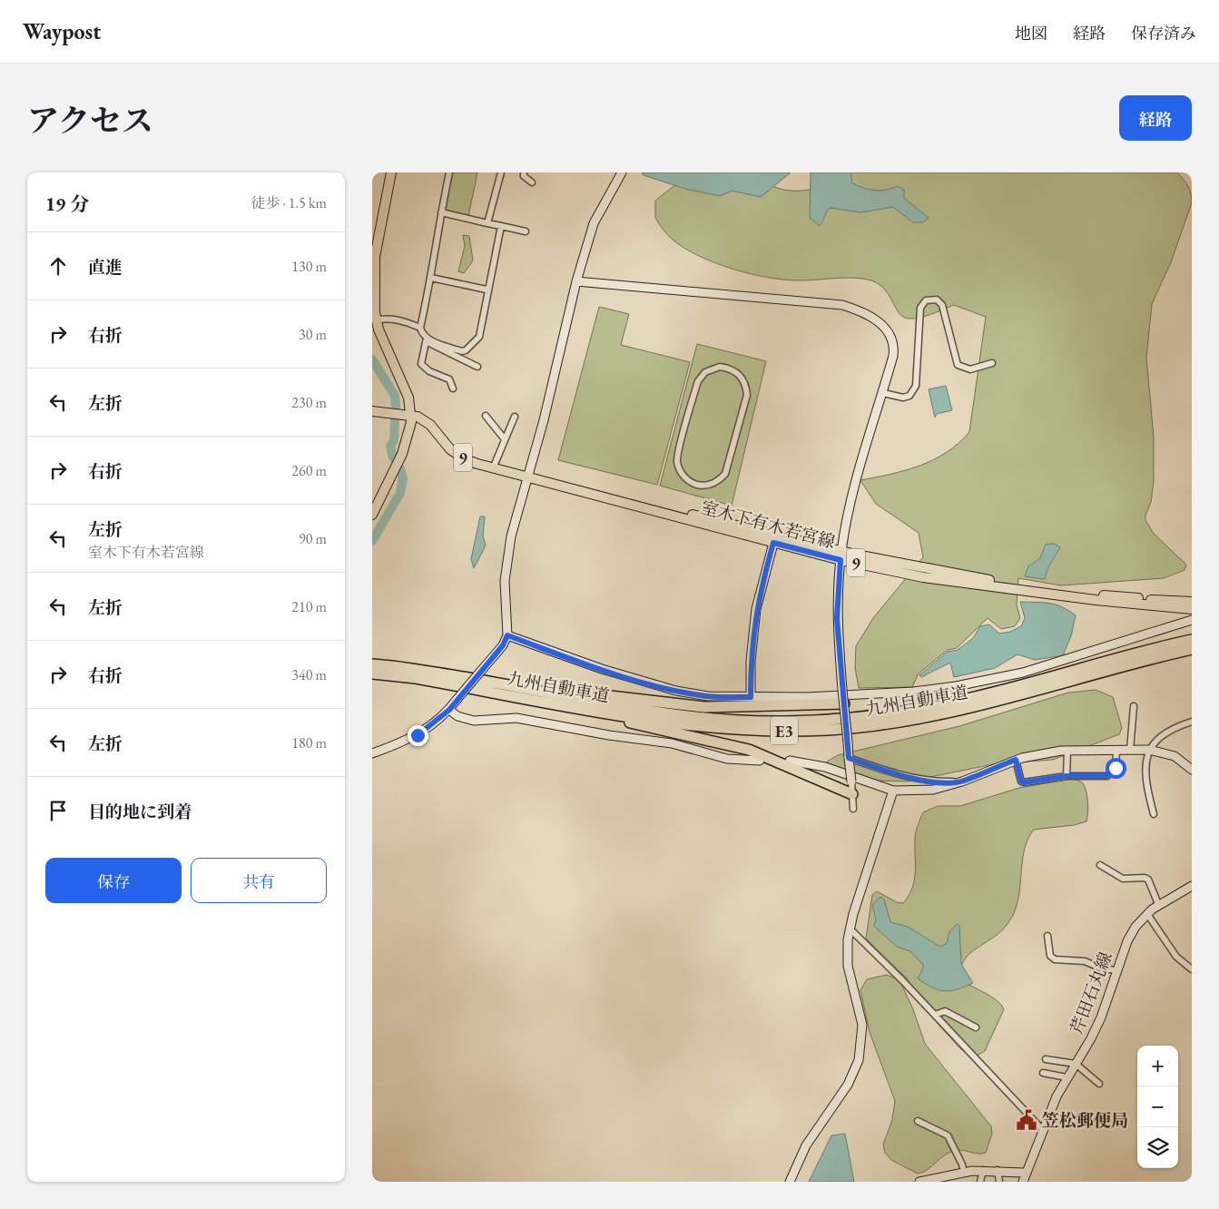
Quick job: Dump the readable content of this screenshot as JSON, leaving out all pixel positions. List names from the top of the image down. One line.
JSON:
{"streets":{"highway":["九州自動車道","E3"],"main road":["9","室木下有木若宮線"],"street":["芹田石丸線"]},"places":{"public building":["笠松郵便局"]},"page":{"header":"Waypost","nav":["地図","経路","保存済み"],"title":"アクセス","buttons":["経路",["保存","共有"]],"heading":["19 分","徒歩 · 1.5 km"],"list":[["直進","130 m"],["右折","30 m"],["左折","230 m"],["右折","260 m"],["左折","室木下有木若宮線","90 m"],["左折","210 m"],["右折","340 m"],["左折","180 m"],"目的地に到着"],"map_buttons":["+","−"]}}
